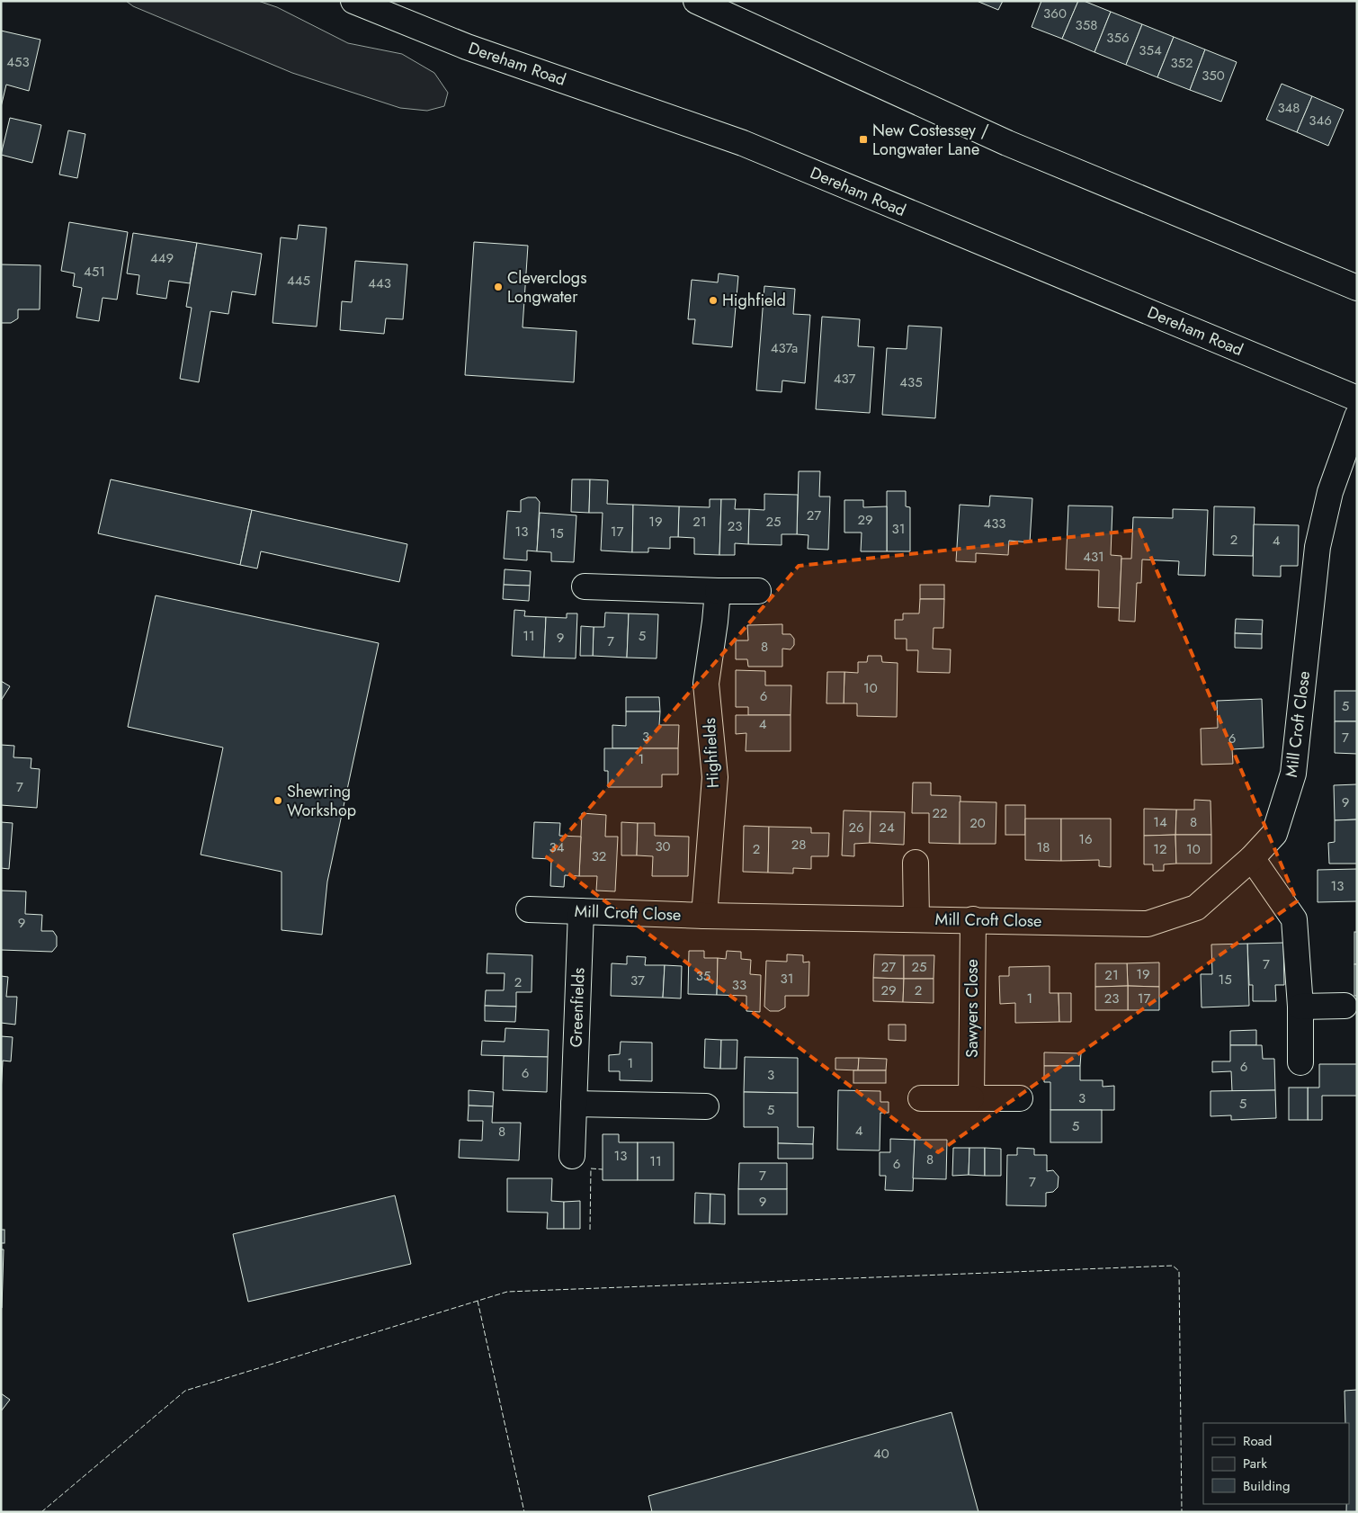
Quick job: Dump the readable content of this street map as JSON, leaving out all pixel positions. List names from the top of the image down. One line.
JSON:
{"streets":{"main road":["Dereham Road","Mill Croft Close","Highfields","Greenfields","Sawyers Close"]},"crossings":[["Mill Croft Close","Highfields"],["Mill Croft Close","Greenfields"],["Mill Croft Close","Sawyers Close"]],"places":{"transit":["New Costessey / Longwater Lane"],"other":["Cleverclogs Longwater","Highfield","Shewring Workshop"]},"house_numbers":["360","358","356","354","453","352","350","348","346","449","451","445","443","437a","437","435","27","29","19","21","25","433","23","31","13","17","15","2","4","431","11","5","9","7","8","10","6","5","4","3","7","6","1","7","9","22","14","8","20","26","24","16","28","30","34","18","2","12","10","32","13","9","7","27","25","19","21","35","31","15","37","2","33","29","2","1","23","17","1","6","6","3","3","5","5","5","4","8","13","8","11","6","7","7","9","40"],"legend":["Road","Park","Building"]}
